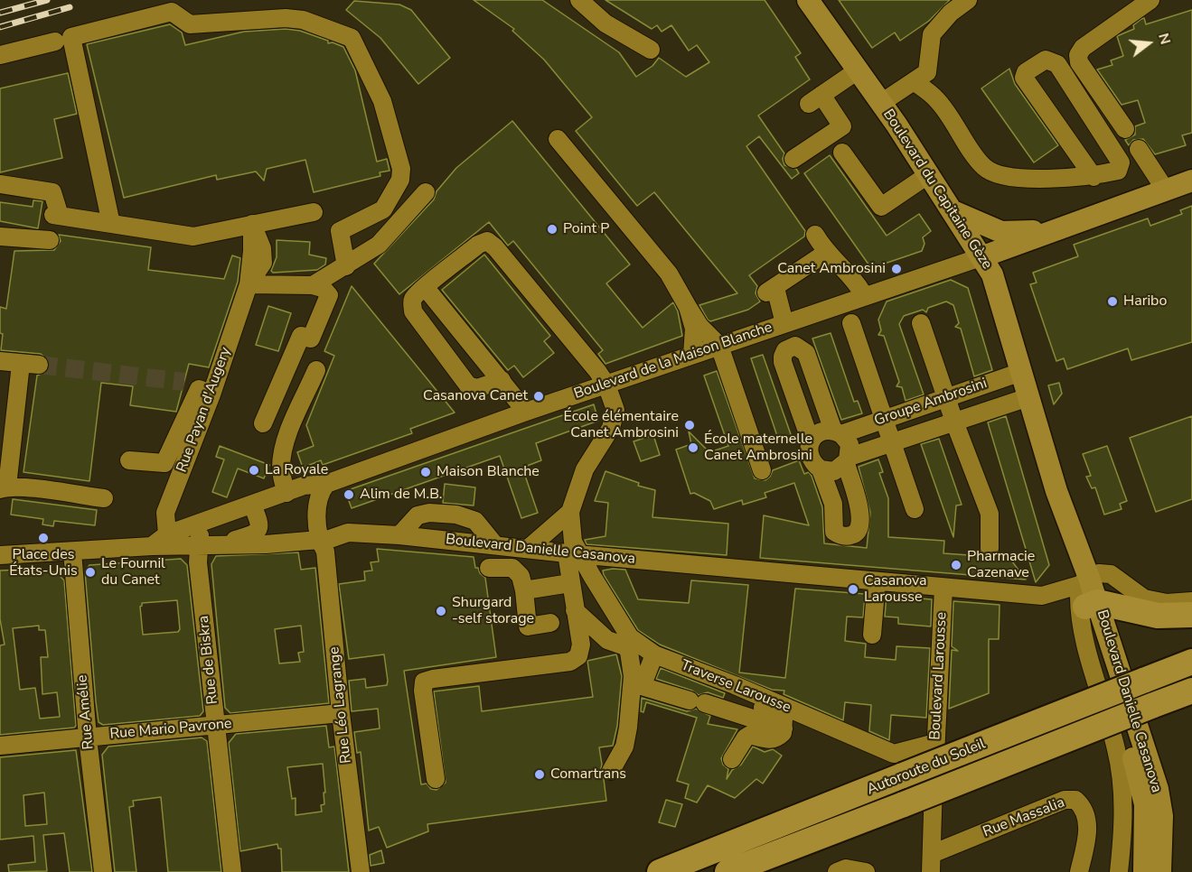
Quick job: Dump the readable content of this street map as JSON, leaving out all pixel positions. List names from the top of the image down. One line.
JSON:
{"streets":{"highway":["Autoroute du Soleil"],"main road":["Boulevard du Capitaine Gèze","Boulevard Danielle Casanova"],"street":["Boulevard de la Maison Blanche","Groupe Ambrosini","Rue Payan d'Augery","Rue de Biskra","Boulevard Larousse","Traverse Larousse","Rue Léo Lagrange","Rue Amélie","Rue Mario Pavrone","Rue Massalia"]},"crossings":[["Boulevard du Capitaine Gèze","Boulevard de la Maison Blanche"],["Boulevard du Capitaine Gèze","Groupe Ambrosini"],["Boulevard du Capitaine Gèze","Boulevard Danielle Casanova"],["Boulevard de la Maison Blanche","Rue Payan d'Augery"],["Boulevard de la Maison Blanche","Boulevard Danielle Casanova"],["Boulevard de la Maison Blanche","Rue Léo Lagrange"],["Boulevard Danielle Casanova","Rue de Biskra"],["Boulevard Danielle Casanova","Boulevard Larousse"],["Boulevard Danielle Casanova","Traverse Larousse"],["Boulevard Danielle Casanova","Rue Léo Lagrange"],["Boulevard Danielle Casanova","Rue Amélie"],["Rue de Biskra","Rue Mario Pavrone"],["Boulevard Larousse","Traverse Larousse"],["Boulevard Larousse","Rue Massalia"],["Rue Léo Lagrange","Rue Mario Pavrone"],["Rue Amélie","Rue Mario Pavrone"]],"places":["Point P","Canet Ambrosini","Haribo","Casanova Canet","École élémentaire Canet Ambrosini","École maternelle Canet Ambrosini","La Royale","Maison Blanche","Alim de M.B.","Place des États-Unis","Pharmacie Cazenave","Le Fournil du Canet","Casanova Larousse","Shurgard -self storage","Comartrans"],"north":"right"}
